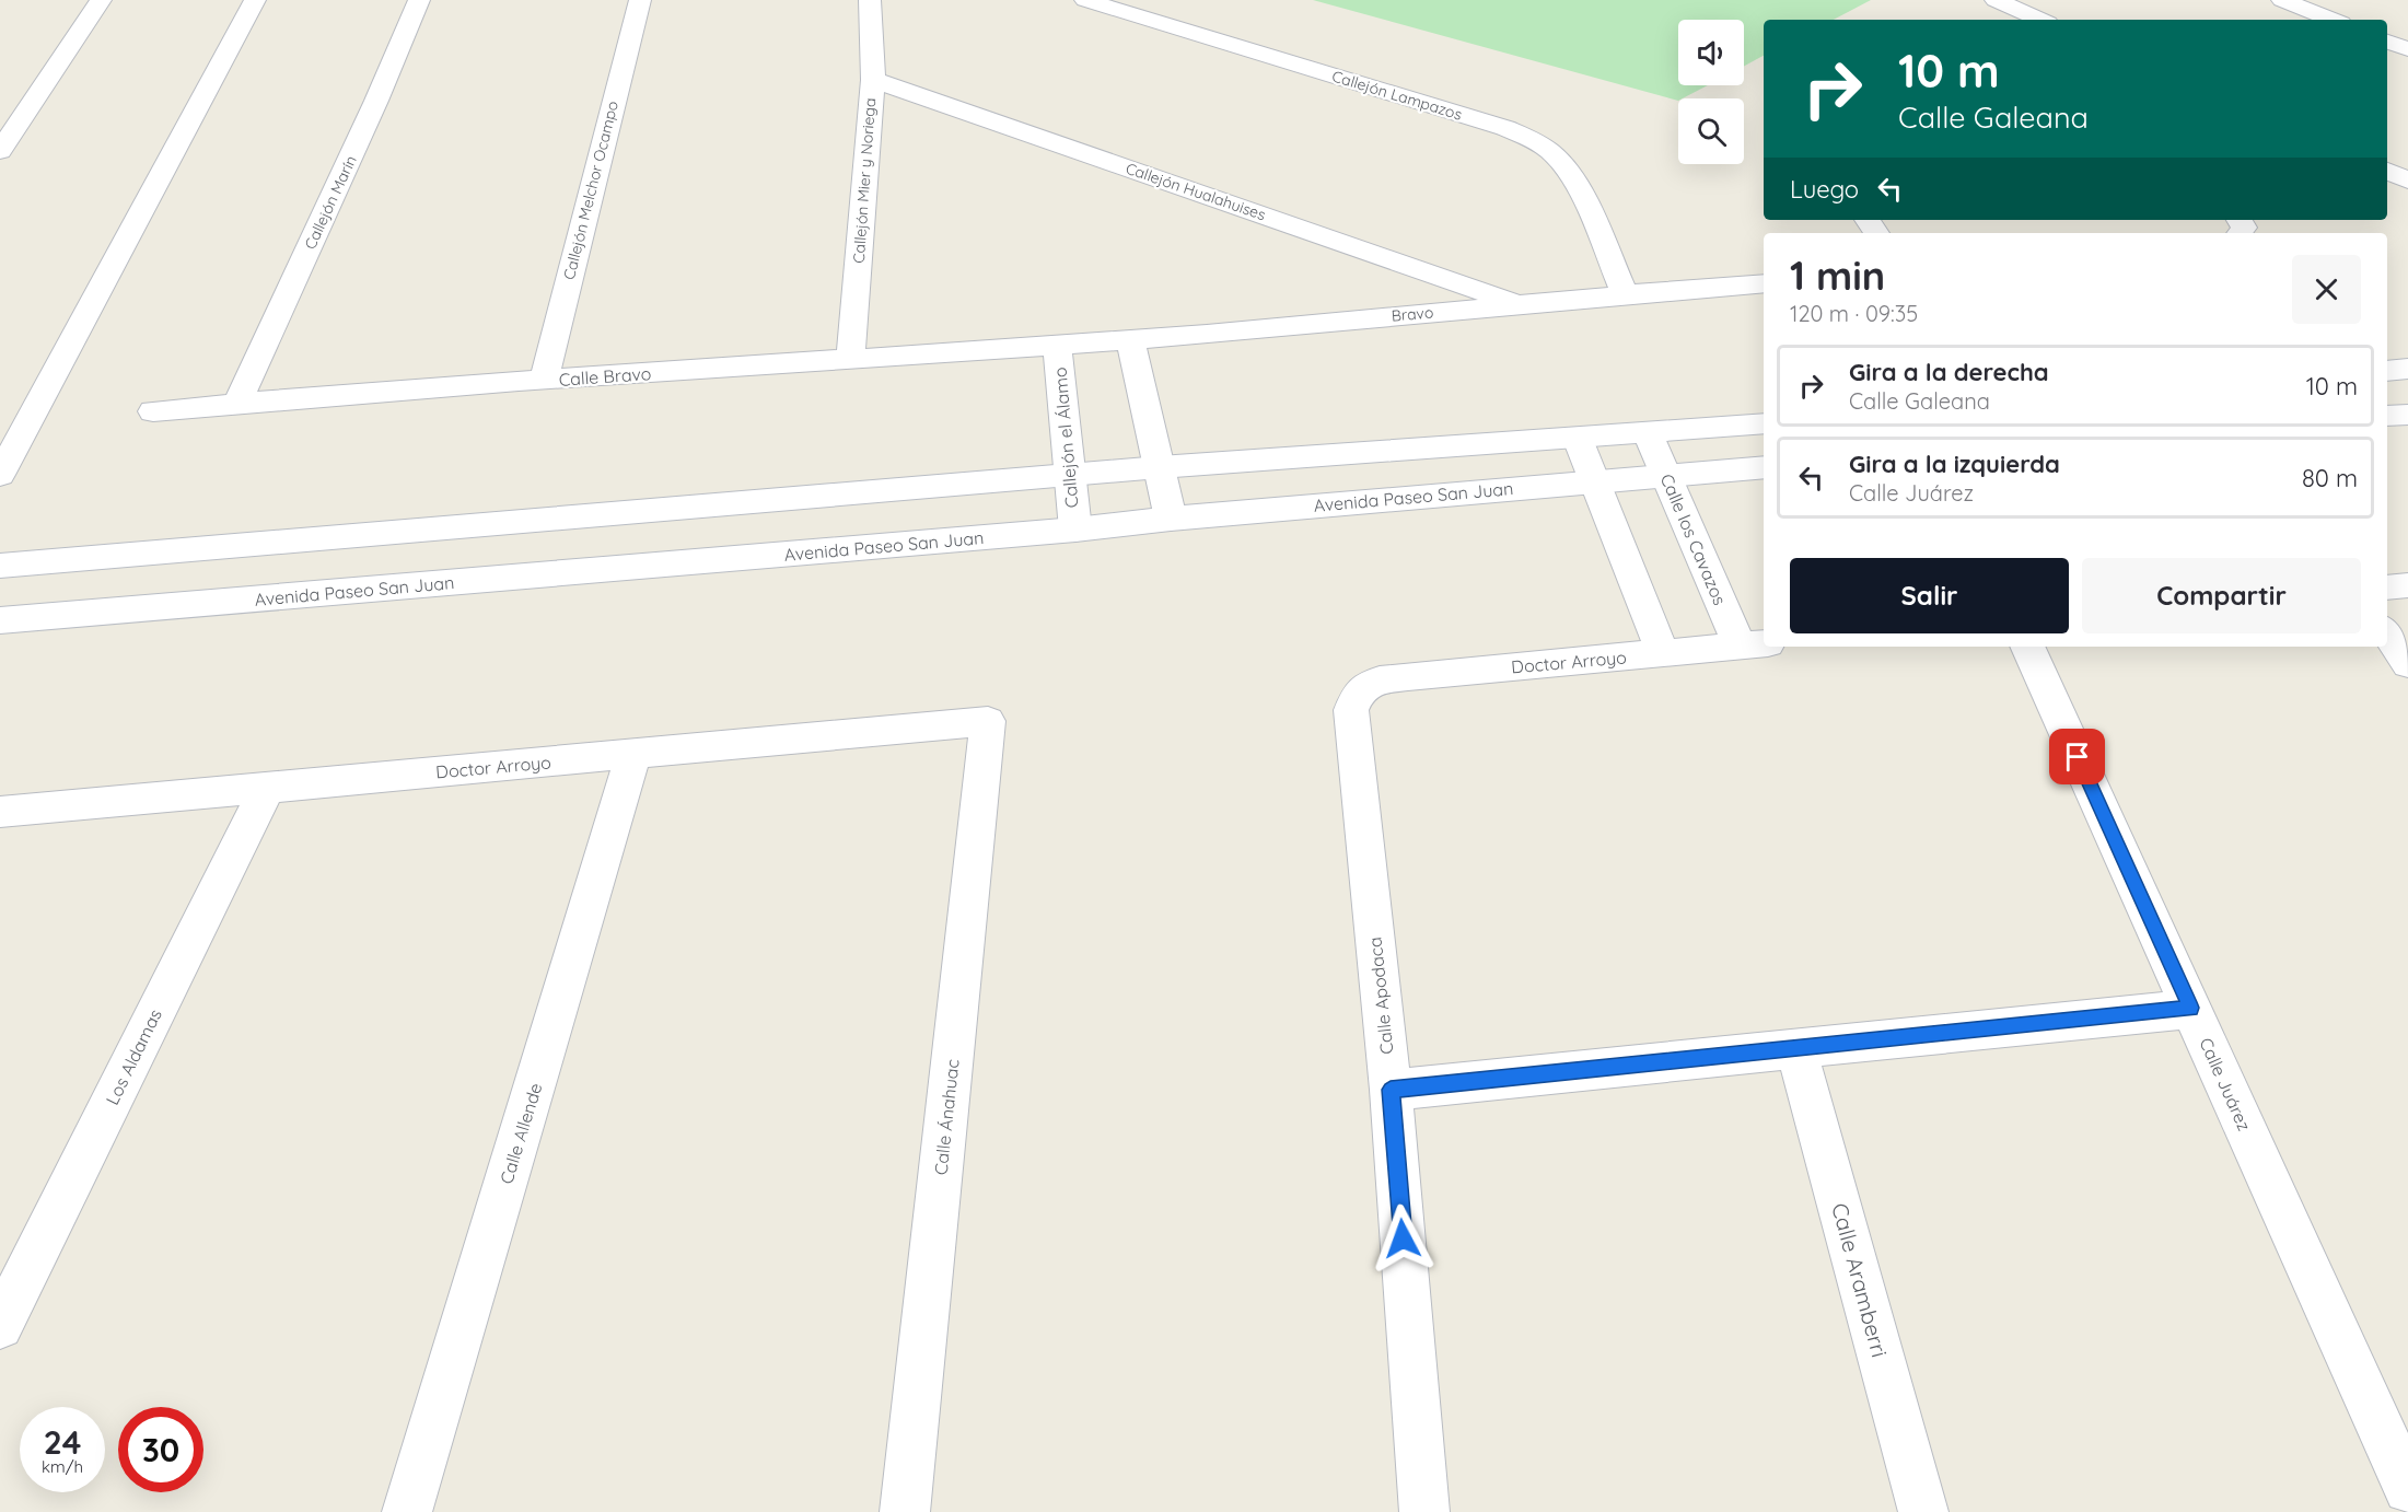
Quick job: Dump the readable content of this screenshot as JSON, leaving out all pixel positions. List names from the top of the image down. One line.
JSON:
{"streets":{"street":["Callejón Lampazos","Callejón Mier y Noriega","Callejón Melchor Ocampo","Callejón Hualahuises","Callejón Marín","Bravo","Calle Bravo","Callejón el Álamo","Avenida Paseo San Juan","Calle los Cavazos","Doctor Arroyo","Calle Apodaca","Los Aldamas","Calle Juárez","Calle Ánahuac","Calle Allende","Calle Aramberri"]},"crossings":[["Callejón Lampazos","Bravo"],["Callejón Mier y Noriega","Callejón Hualahuises"],["Callejón Mier y Noriega","Calle Bravo"],["Callejón Melchor Ocampo","Calle Bravo"],["Callejón Hualahuises","Bravo"],["Callejón Marín","Calle Bravo"],["Bravo","Calle Bravo"],["Bravo","Callejón el Álamo"],["Calle Bravo","Callejón el Álamo"],["Callejón el Álamo","Avenida Paseo San Juan"],["Avenida Paseo San Juan","Calle los Cavazos"],["Calle los Cavazos","Doctor Arroyo"],["Doctor Arroyo","Calle Apodaca"],["Doctor Arroyo","Los Aldamas"],["Doctor Arroyo","Calle Ánahuac"],["Doctor Arroyo","Calle Allende"]],"page":{"turn":["10 m","Calle Galeana"],"then":"Luego","heading":["1 min","120 m · 09:35"],"list":[{"name":"Gira a la derecha","note":"Calle Galeana","value":"10 m"},{"name":"Gira a la izquierda","note":"Calle Juárez","value":"80 m"}],"buttons":["Salir","Compartir"],"speed":"24 km/h","limit":"30"}}
